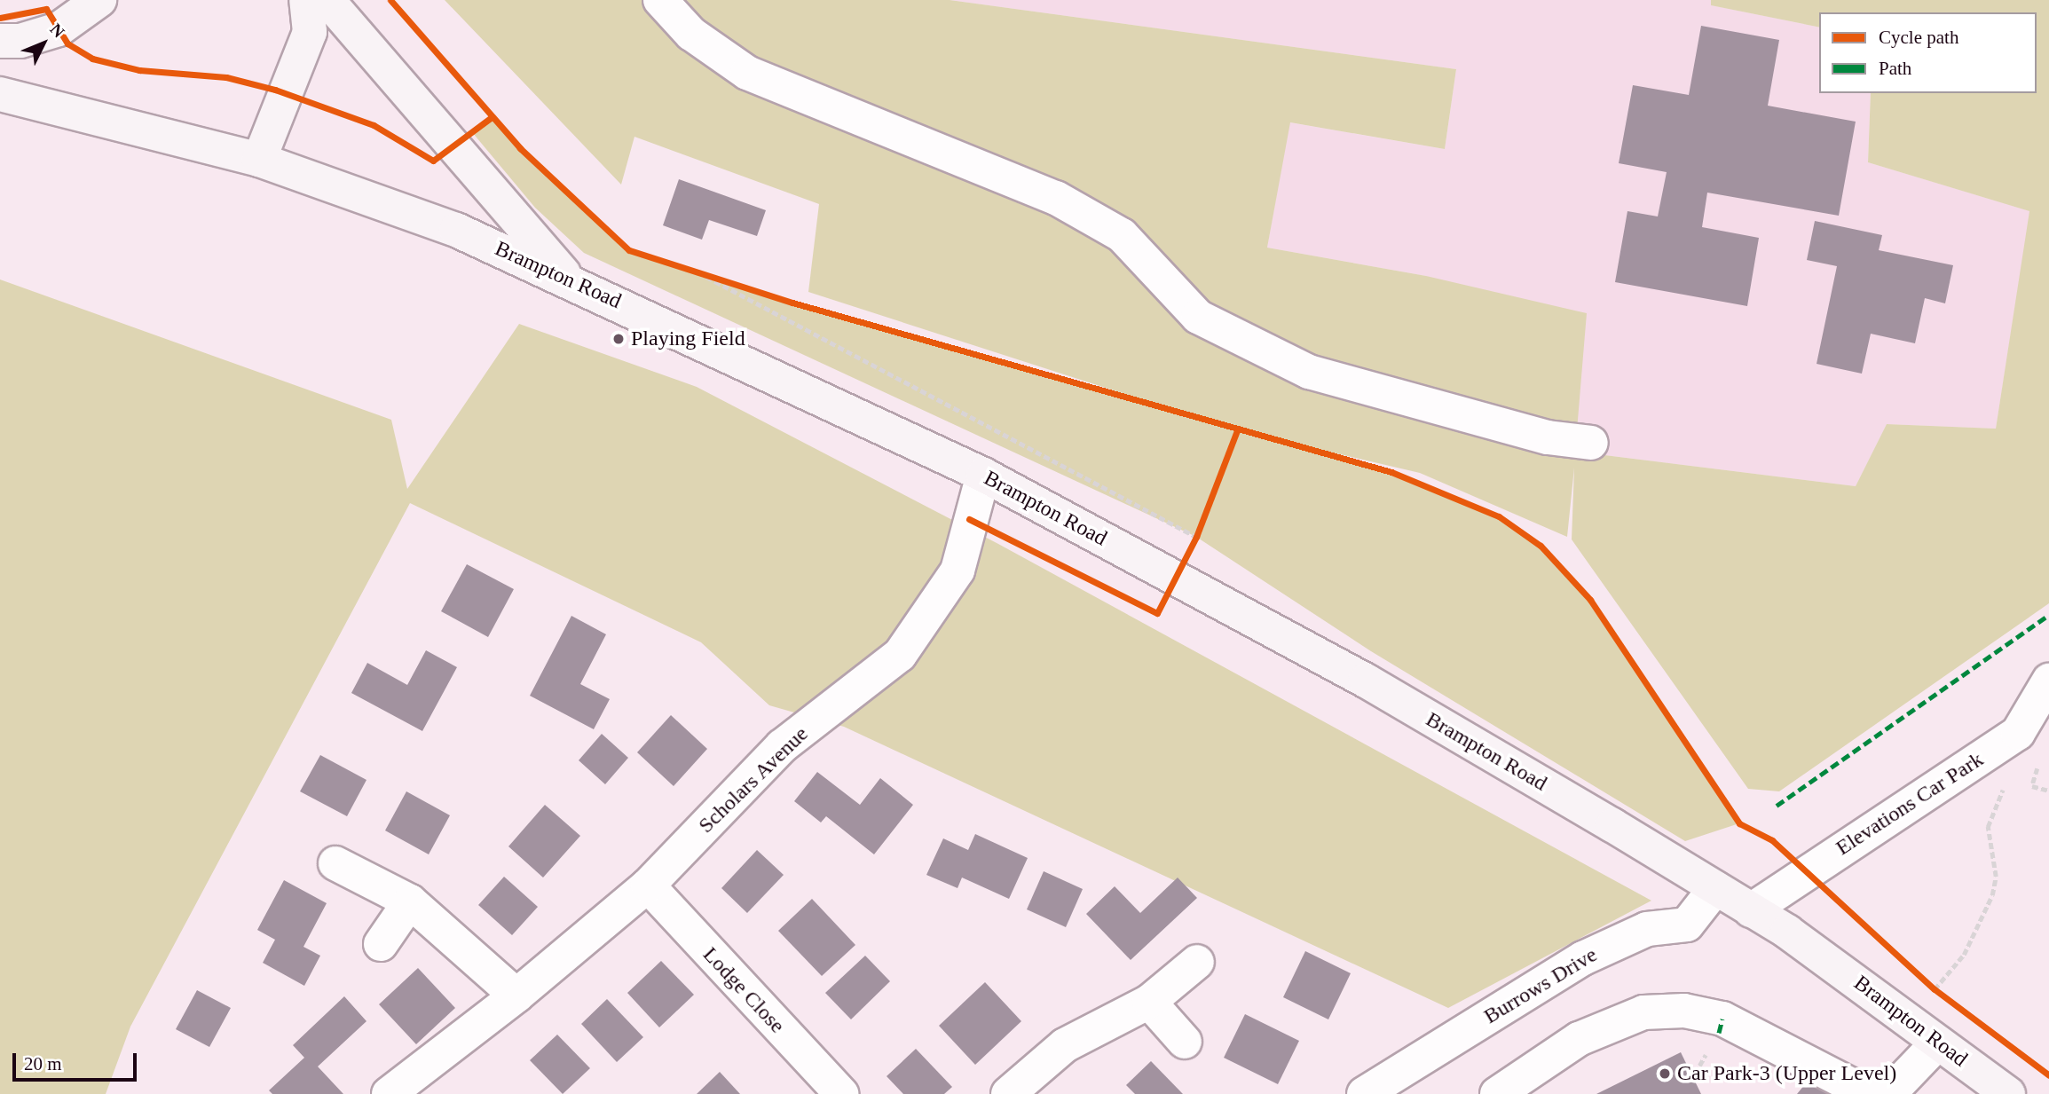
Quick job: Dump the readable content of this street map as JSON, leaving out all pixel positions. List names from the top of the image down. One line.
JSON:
{"streets":{"main road":["Brampton Road"],"street":["Scholars Avenue","Elevations Car Park","Burrows Drive","Lodge Close"]},"crossings":[["Brampton Road","Scholars Avenue"],["Brampton Road","Elevations Car Park"],["Brampton Road","Burrows Drive"],["Scholars Avenue","Lodge Close"]],"places":["Playing Field","Car Park-3 (Upper Level)"],"legend":["Cycle path","Path"],"scale_bar":"20 m","north":"top right"}
